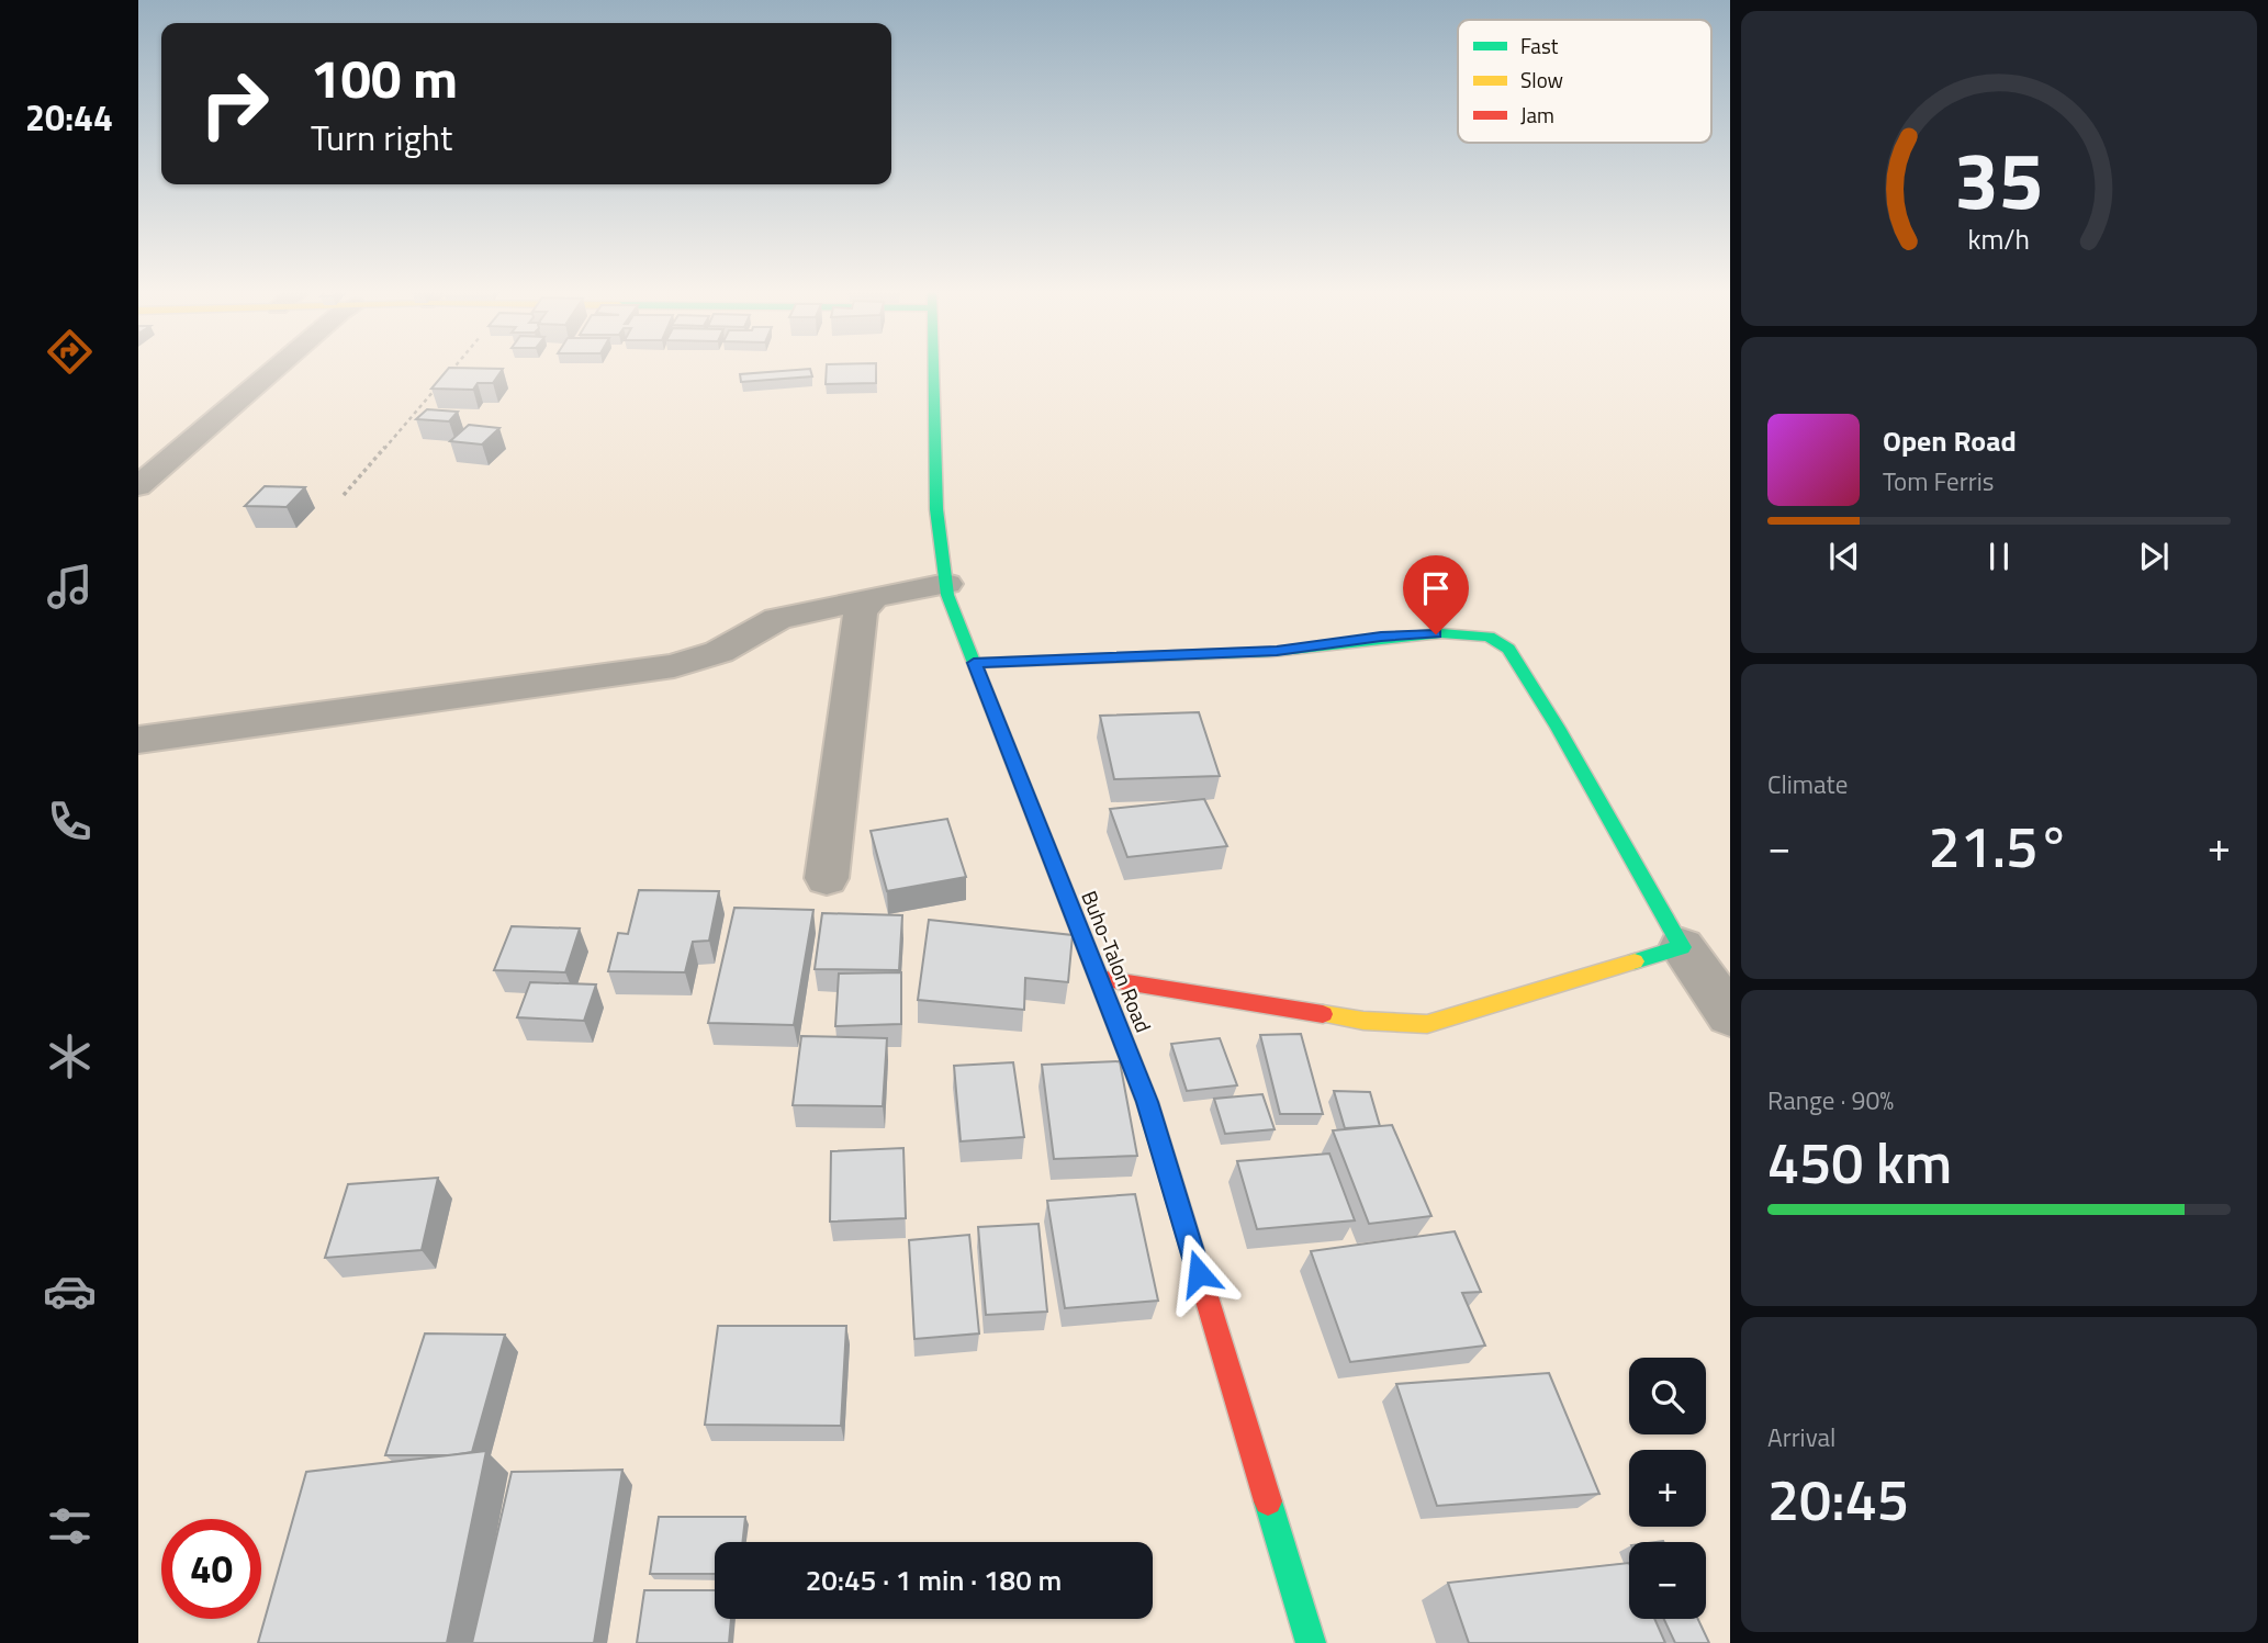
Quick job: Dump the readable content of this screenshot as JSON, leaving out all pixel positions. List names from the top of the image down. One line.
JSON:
{"streets":{"street":["Buho-Talon Road"]},"legend":["Fast","Slow","Jam"],"page":{"tabs":"20:44","turn":["100 m","Turn right"],"song":["Open Road","Tom Ferris"],"tile":["Climate",["Range · 90%","450 km"],["Arrival","20:45"]],"heat":["−","21.5°","+"],"map_buttons":["+","−"],"limit":"40","trip":"20:45 · 1 min · 180 m","gauge":["35","km/h"]}}
